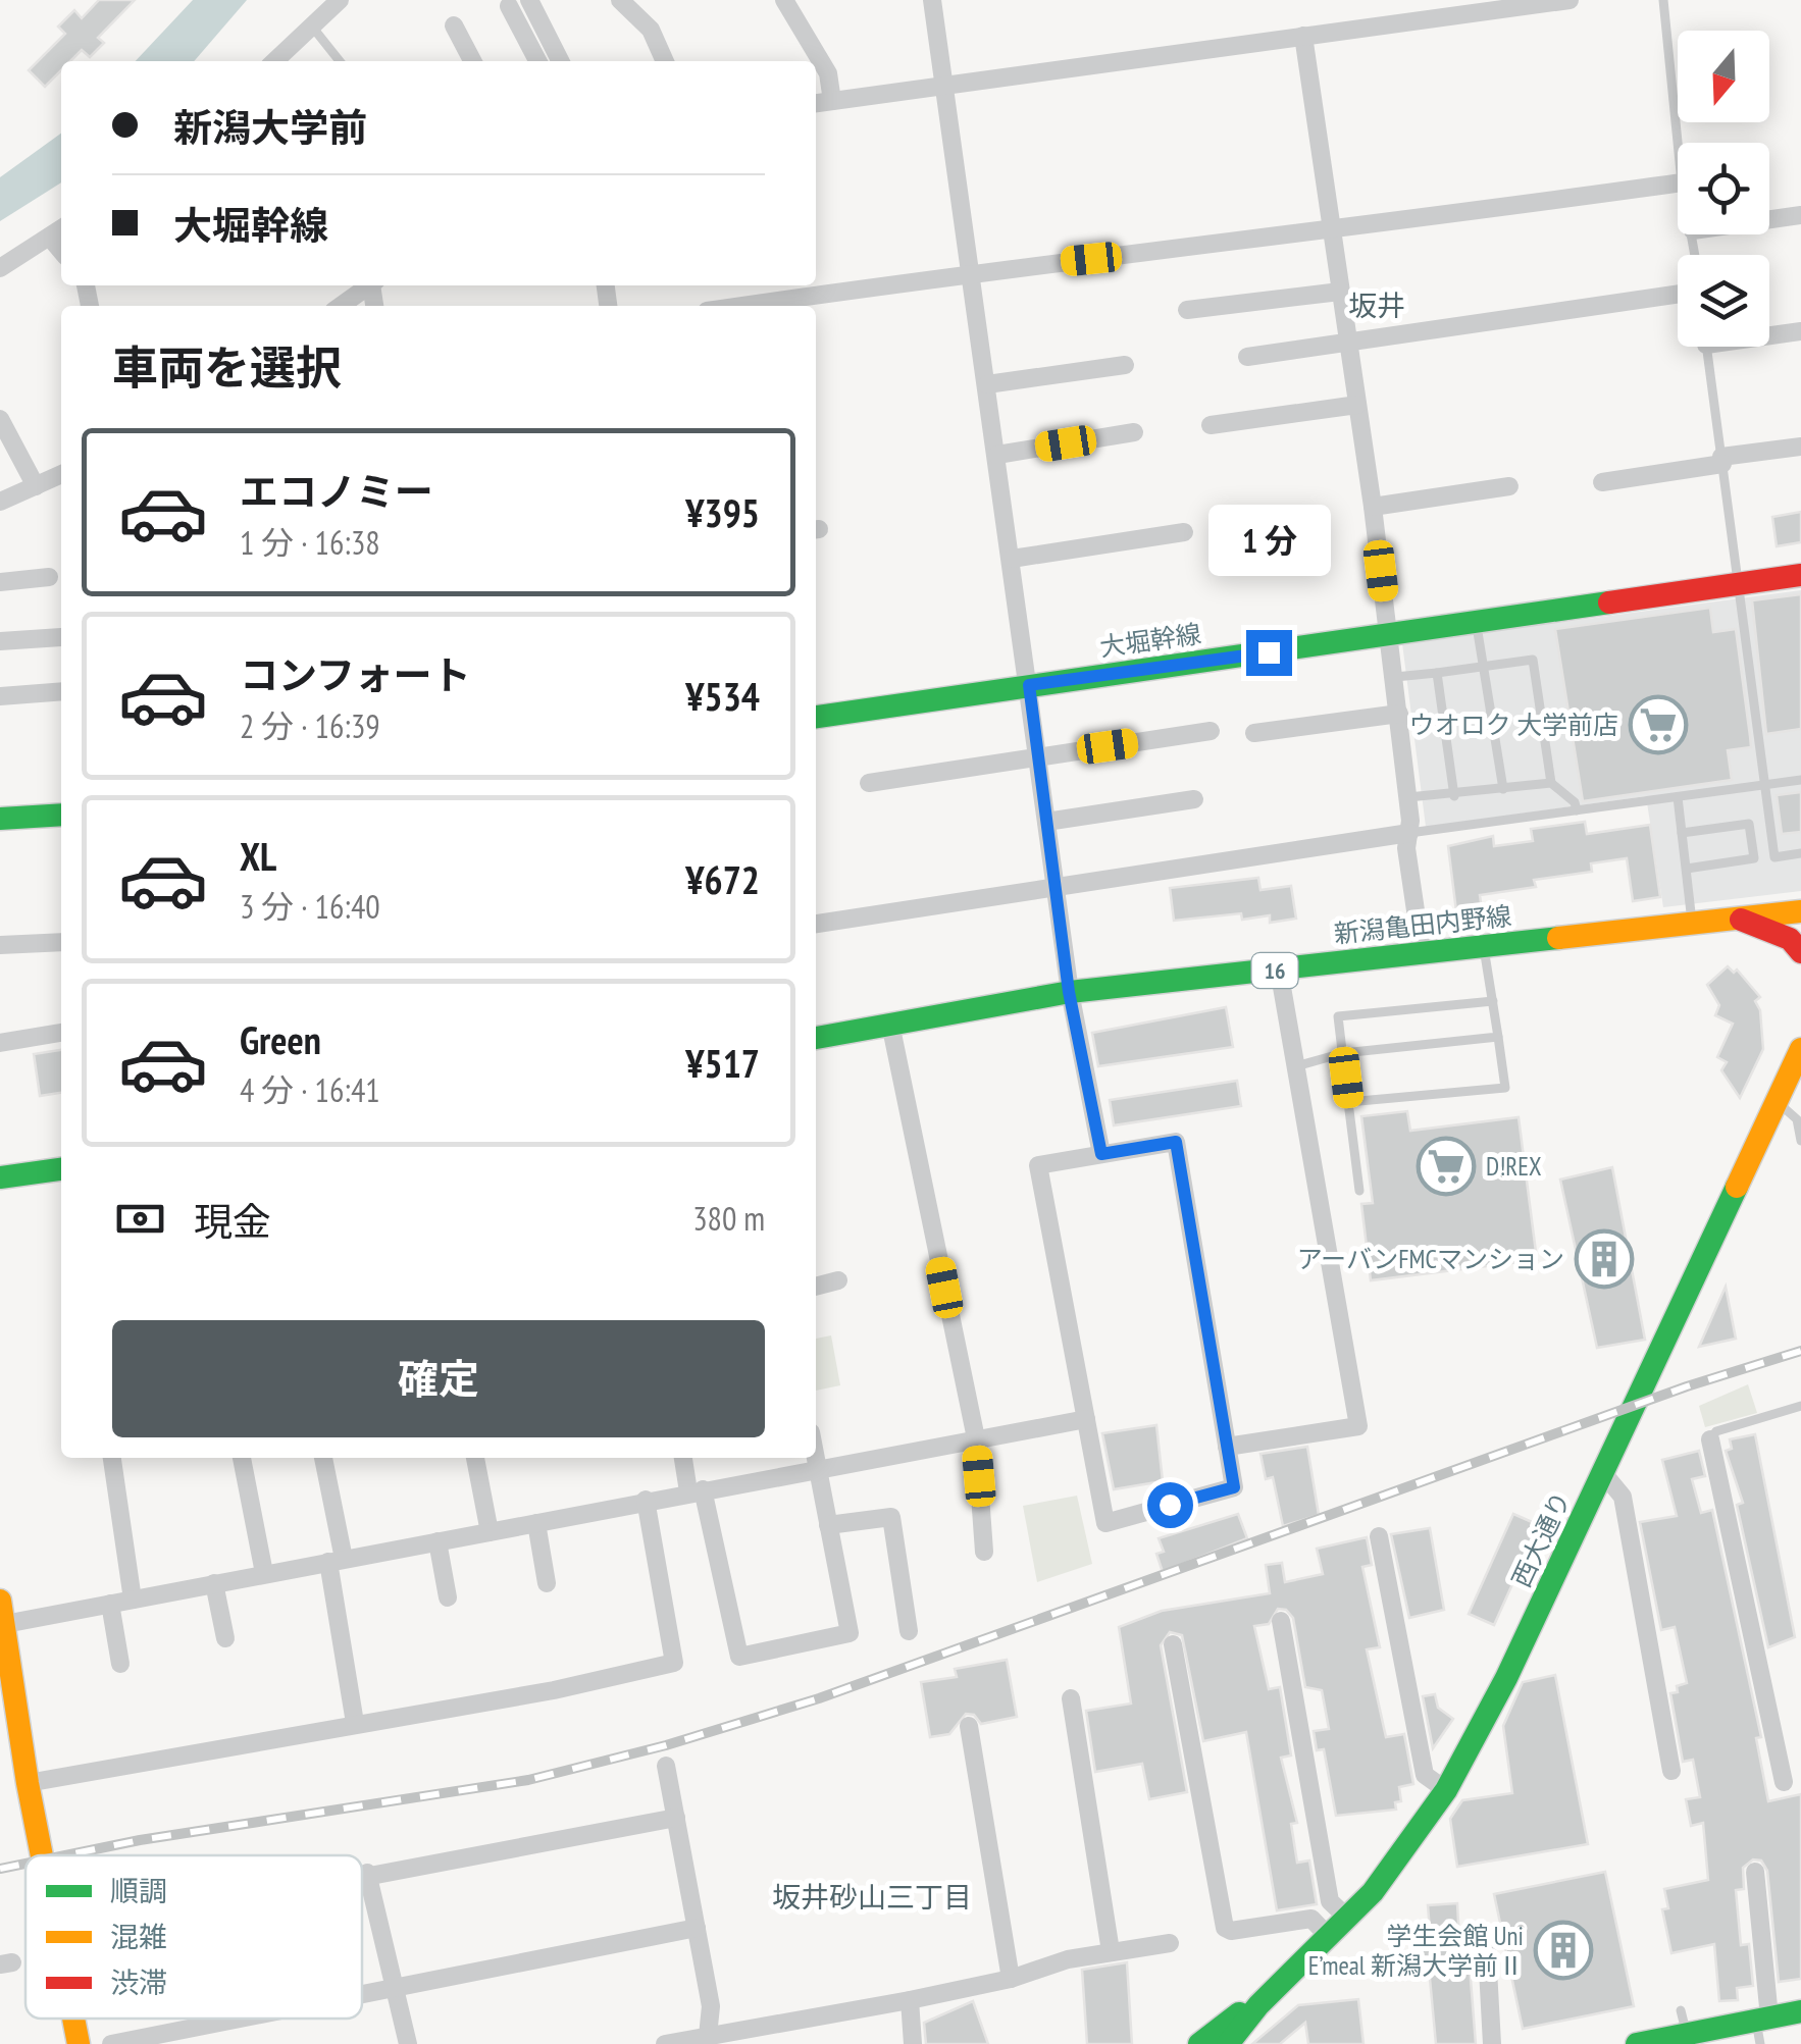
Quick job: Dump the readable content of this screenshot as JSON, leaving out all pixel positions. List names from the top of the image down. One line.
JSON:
{"streets":{"street":["大堀幹線","新潟亀田内野線","16","西大通り"]},"districts":["坂井","坂井砂山三丁目"],"places":{"supermarket":["ウオロク 大学前店","D!REX"],"building":["アーバンFMCマンション","学生会館 Uni E’meal 新潟大学前Ⅱ"]},"legend":["順調","混雑","渋滞"],"north":"bottom","page":{"banner":["新潟大学前","大堀幹線"],"heading":"車両を選択","list":[{"name":"エコノミー","note":"1 分 · 16:38","value":"¥395"},{"name":"コンフォート","note":"2 分 · 16:39","value":"¥534"},{"name":"XL","note":"3 分 · 16:40","value":"¥672"},{"name":"Green","note":"4 分 · 16:41","value":"¥517"}],"bubble":"1 分","pay":["現金","380 m"],"buttons":"確定"}}
